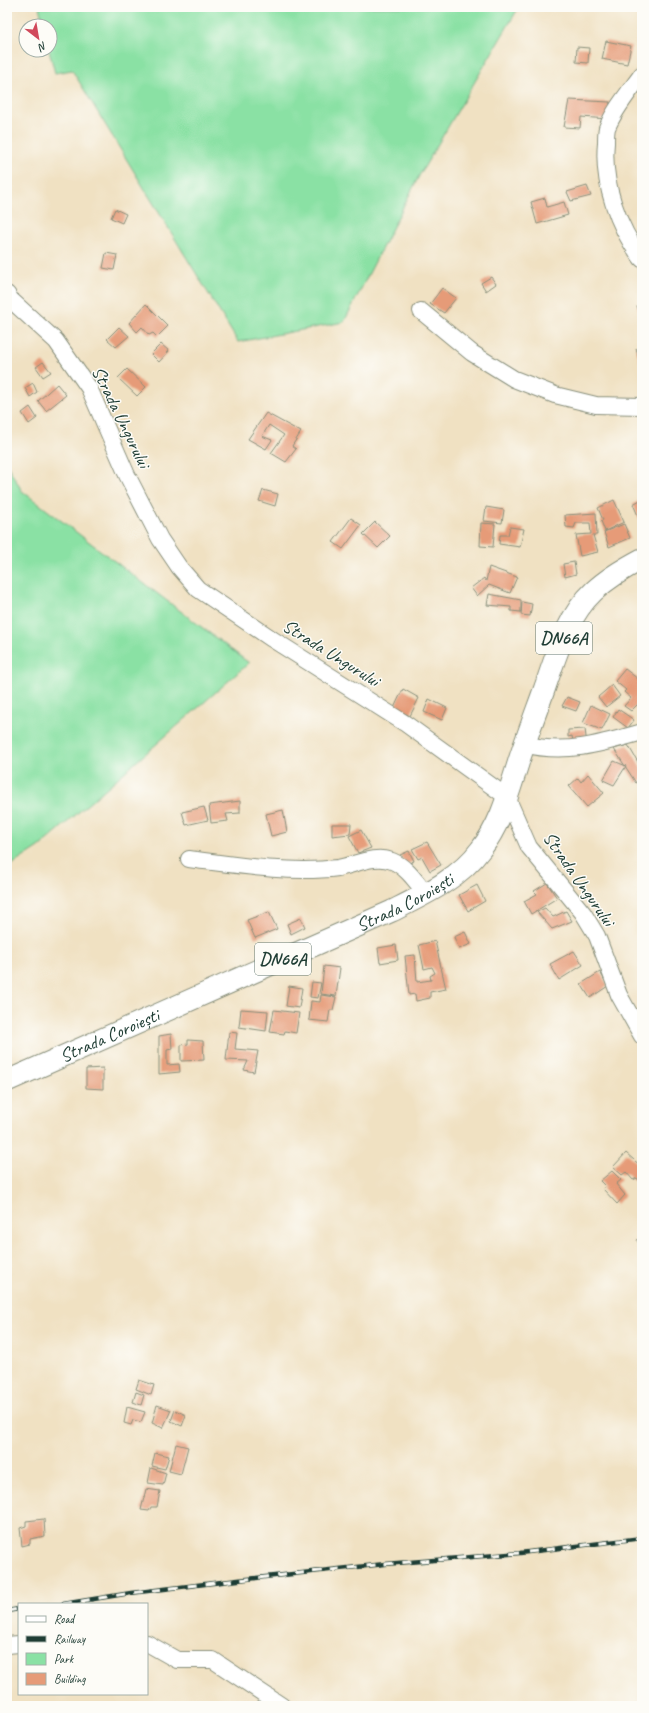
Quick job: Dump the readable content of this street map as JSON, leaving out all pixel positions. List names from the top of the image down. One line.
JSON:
{"streets":{"main road":["DN66A","Strada Coroiești"],"street":["Strada Ungurului"]},"crossings":[["Strada Ungurului","Strada Coroiești"]],"legend":["Road","Railway","Park","Building"],"north":"bottom right"}
